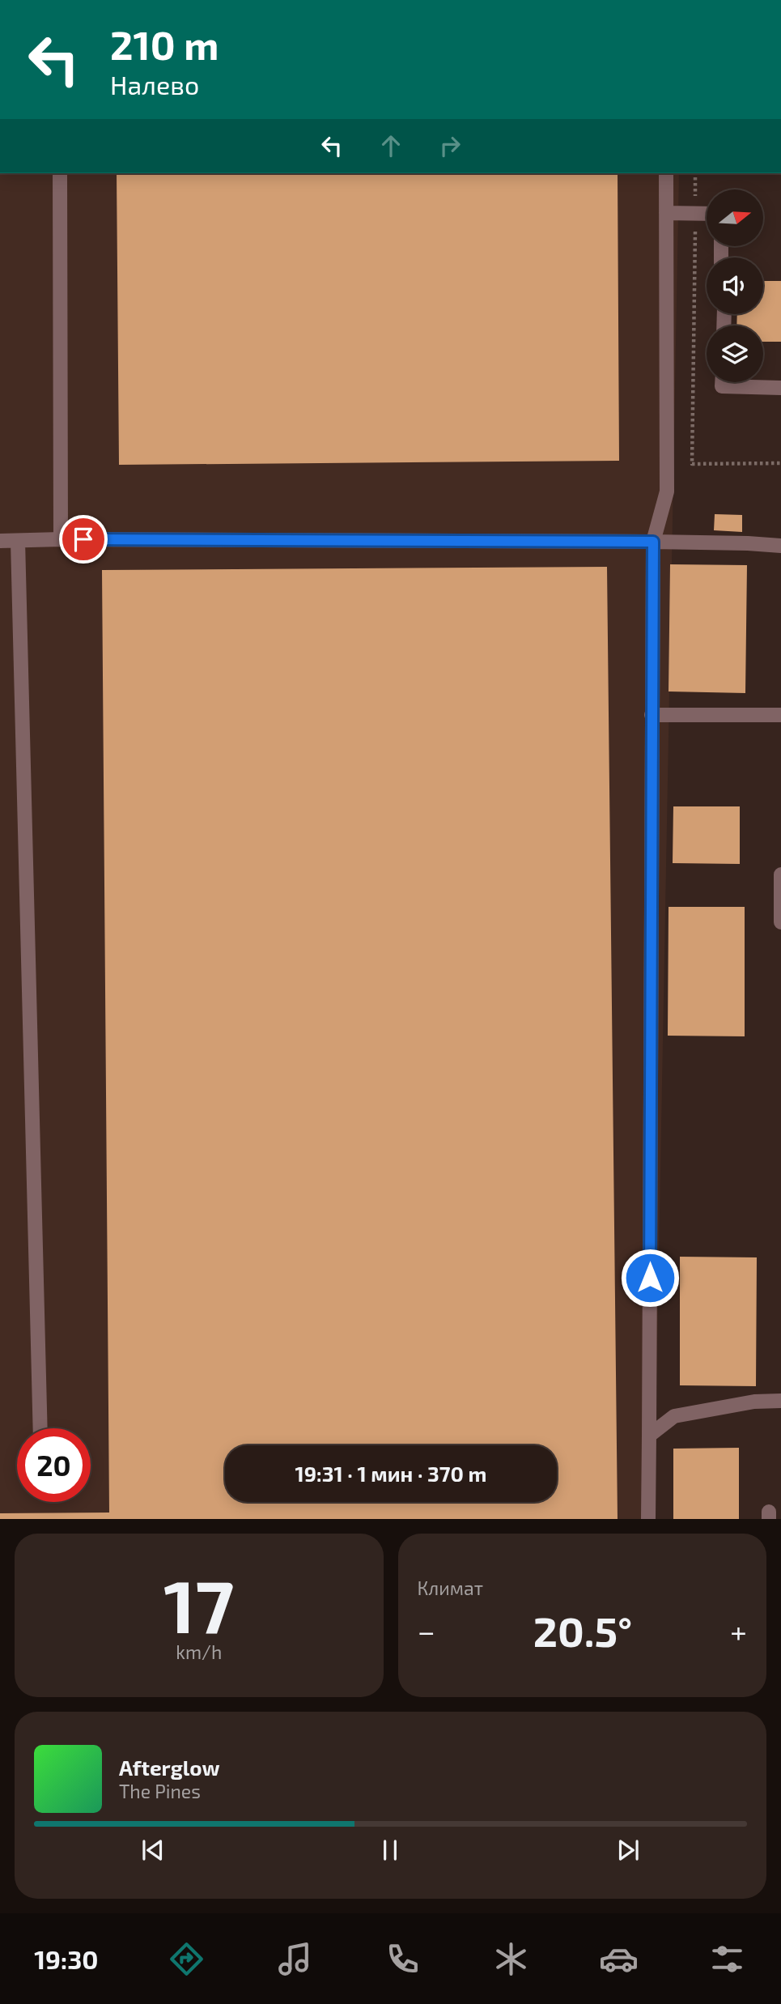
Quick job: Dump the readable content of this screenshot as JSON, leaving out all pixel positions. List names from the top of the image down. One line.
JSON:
{"north":"right","page":{"turn":["210 m","Налево"],"limit":"20","trip":"19:31 · 1 мин · 370 m","tile":[["17","km/h"],"Климат"],"heat":["−","20.5°","+"],"song":["Afterglow","The Pines"],"tabs":"19:30"}}
